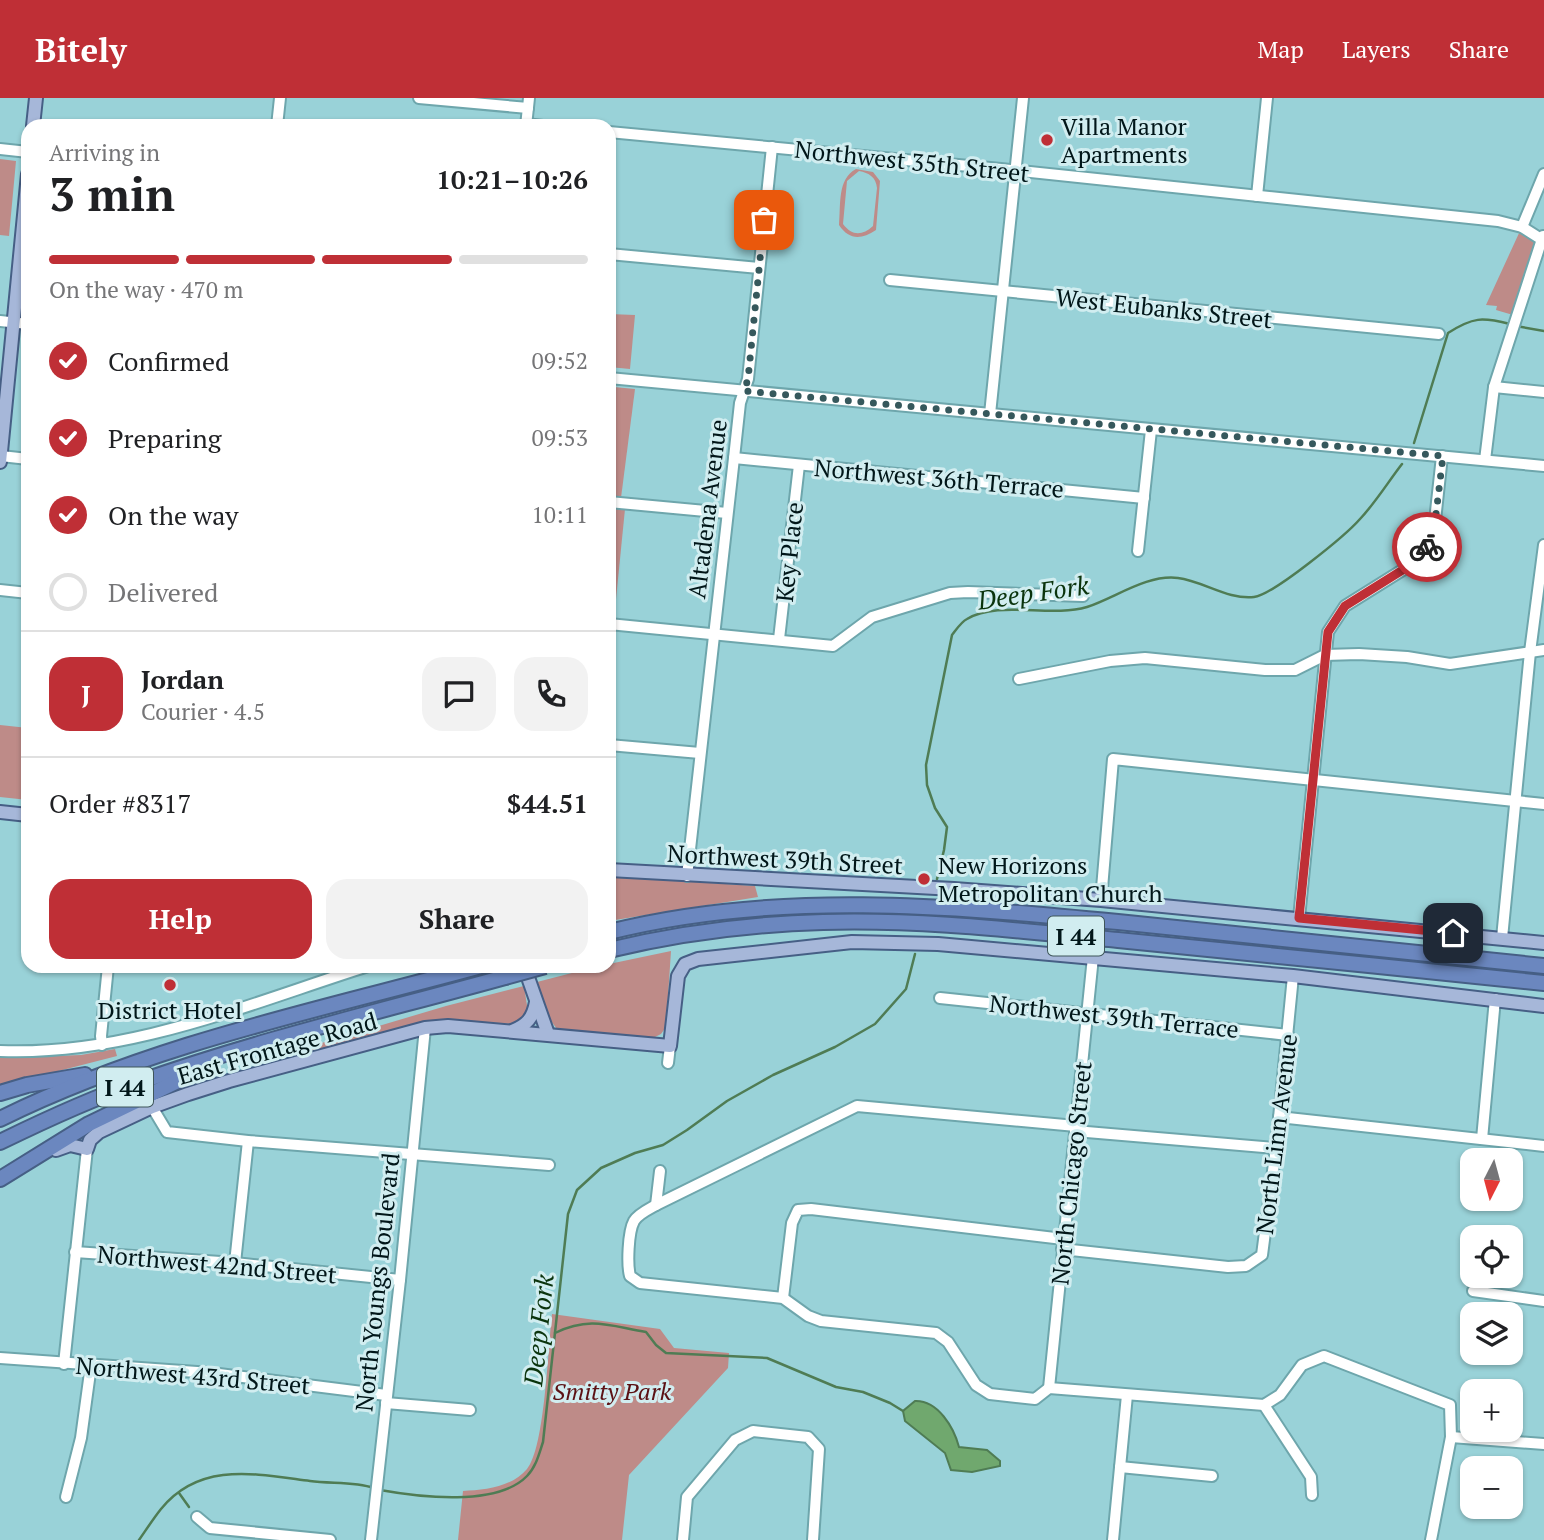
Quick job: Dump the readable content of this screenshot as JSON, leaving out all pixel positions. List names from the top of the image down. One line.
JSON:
{"streets":{"highway":["I 44"],"main road":["Northwest 39th Street","East Frontage Road"],"street":["Northwest 35th Street","West Eubanks Street","Northwest 36th Terrace","Altadena Avenue","Key Place","Northwest 39th Terrace","North Linn Avenue","North Chicago Street","Northwest 42nd Street","North Youngs Boulevard","Northwest 43rd Street"]},"crossings":[["Northwest 35th Street","Altadena Avenue"],["Northwest 36th Terrace","Altadena Avenue"],["Northwest 36th Terrace","Key Place"],["Altadena Avenue","Northwest 39th Street"],["Northwest 39th Terrace","North Linn Avenue"],["Northwest 39th Terrace","North Chicago Street"],["East Frontage Road","North Youngs Boulevard"],["North Linn Avenue","North Chicago Street"],["Northwest 42nd Street","North Youngs Boulevard"],["North Youngs Boulevard","Northwest 43rd Street"]],"water":["Deep Fork"],"parks":["Smitty Park"],"places":["Villa Manor Apartments","New Horizons Metropolitan Church","District Hotel"],"north":"bottom","page":{"header":"Bitely","nav":["Map","Layers","Share"],"heading":["3 min","Arriving in","10:21–10:26"],"panel":["Jordan","Courier · 4.5","Order #8317","$44.51"],"bar":"On the way · 470 m","list":[["Confirmed","09:52"],["Preparing","09:53"],["On the way","10:11"],"Delivered"],"round":"J","buttons":["Help","Share"],"map_buttons":["+","−"]}}
